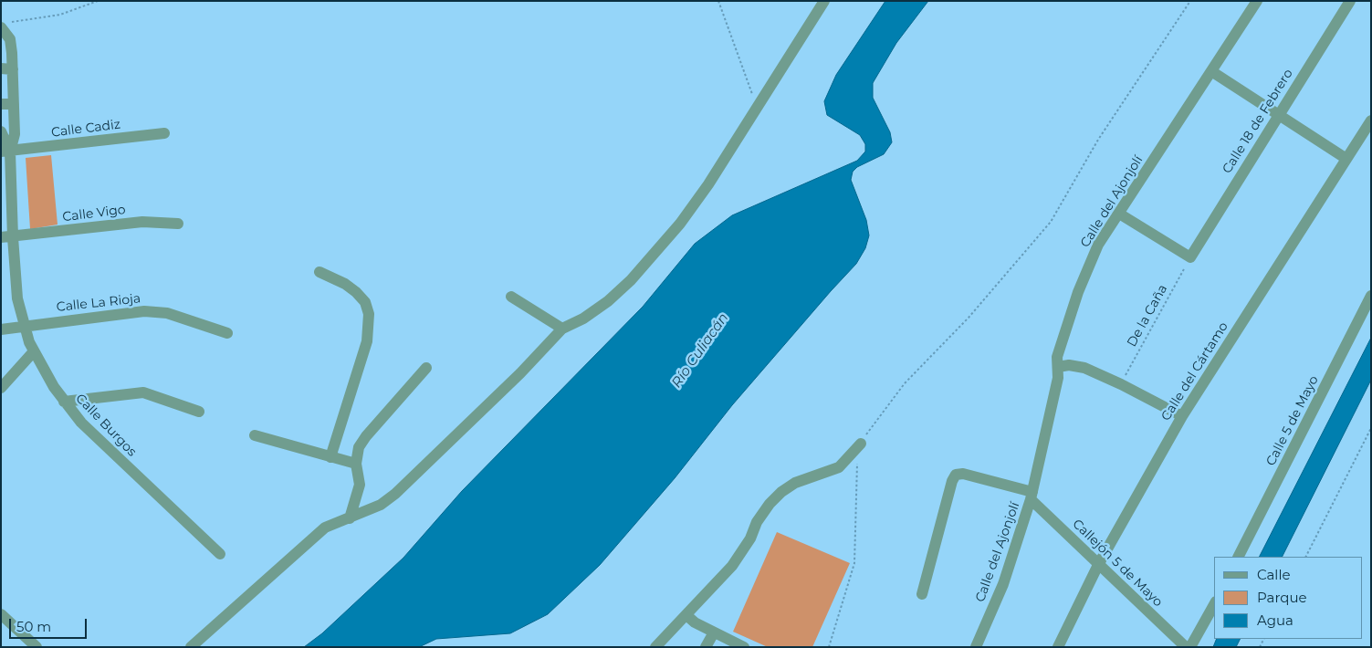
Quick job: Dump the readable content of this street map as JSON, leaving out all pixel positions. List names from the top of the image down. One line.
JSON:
{"streets":{"street":["Calle 18 de Febrero","Calle Cadiz","Calle del Ajonjolí","Calle Vigo","Calle La Rioja","Calle del Cártamo","Calle 5 de Mayo","Calle Burgos","Callejón 5 de Mayo"],"path":["De la Caña"]},"crossings":[["Calle 18 de Febrero","De la Caña"],["Calle Cadiz","Calle Burgos"],["Calle del Ajonjolí","Callejón 5 de Mayo"],["Calle Vigo","Calle Burgos"],["Calle La Rioja","Calle Burgos"],["Calle del Cártamo","Callejón 5 de Mayo"]],"water":["Río Culiacán"],"legend":["Calle","Parque","Agua"],"scale_bar":"50 m"}
